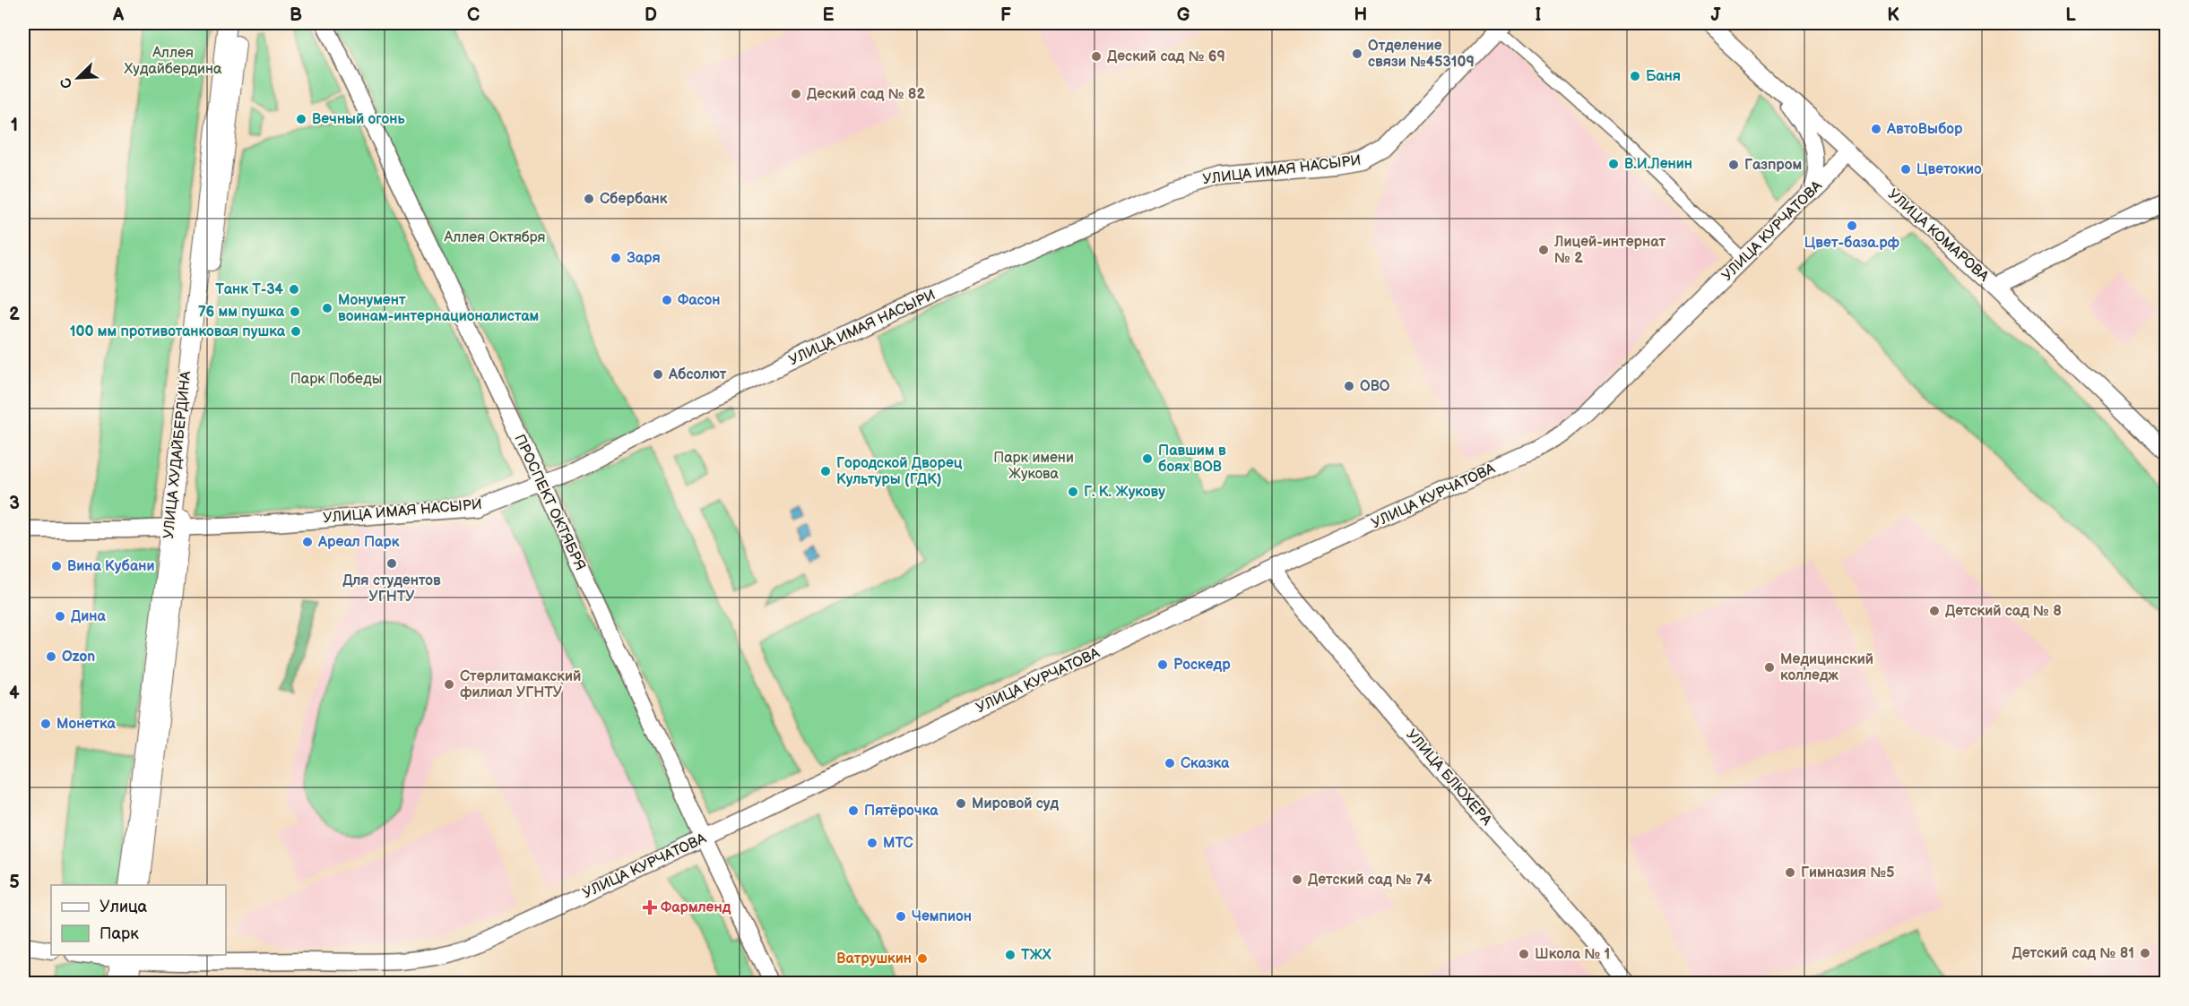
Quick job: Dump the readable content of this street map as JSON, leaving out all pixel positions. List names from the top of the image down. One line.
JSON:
{"streets":{"main road":["УЛИЦА ХУДАЙБЕРДИНА"],"street":["УЛИЦА ИМАЯ НАСЫРИ","УЛИЦА КУРЧАТОВА","УЛИЦА КОМАРОВА","ПРОСПЕКТ ОКТЯБРЯ","УЛИЦА БЛЮХЕРА"]},"crossings":[["УЛИЦА ИМАЯ НАСЫРИ","УЛИЦА ХУДАЙБЕРДИНА"],["УЛИЦА ИМАЯ НАСЫРИ","ПРОСПЕКТ ОКТЯБРЯ"],["УЛИЦА КУРЧАТОВА","УЛИЦА КОМАРОВА"],["УЛИЦА КУРЧАТОВА","ПРОСПЕКТ ОКТЯБРЯ"],["УЛИЦА КУРЧАТОВА","УЛИЦА БЛЮХЕРА"]],"parks":["Аллея Худайбердина","Аллея Октября","Парк Победы","Парк имени Жукова"],"places":{"other":["Отделение связи №453109","Деский сад № 69","Баня","Деский сад № 82","Вечный огонь","АвтоВыбор","В.И.Ленин","Газпром","Цветокио","Сбербанк","Цвет-база.рф","Лицей-интернат № 2","Заря","Танк Т-34","Фасон","Монумент воинам-интернационалистам","76 мм пушка","100 мм противотанковая пушка","Абсолют","ОВО","Павшим в боях ВОВ","Городской Дворец Культуры (ГДК)","Г. К. Жукову","Ареал Парк","Для студентов УГНТУ","Вина Кубани","Детский сад № 8","Дина","Ozon","Роскедр","Медицинский колледж","Стерлитамакский филиал УГНТУ","Монетка","Сказка","Мировой суд","Пятёрочка","МТС","Гимназия №5","Детский сад № 74","Чемпион","Детский сад № 81","Школа № 1","ТЖХ","Ватрушкин"],"health":["Фармленд"]},"legend":["Улица","Парк"],"north":"bottom left","grid":{"columns":["A","B","C","D","E","F","G","H","I","J","K","L"],"rows":["1","2","3","4","5"]}}
